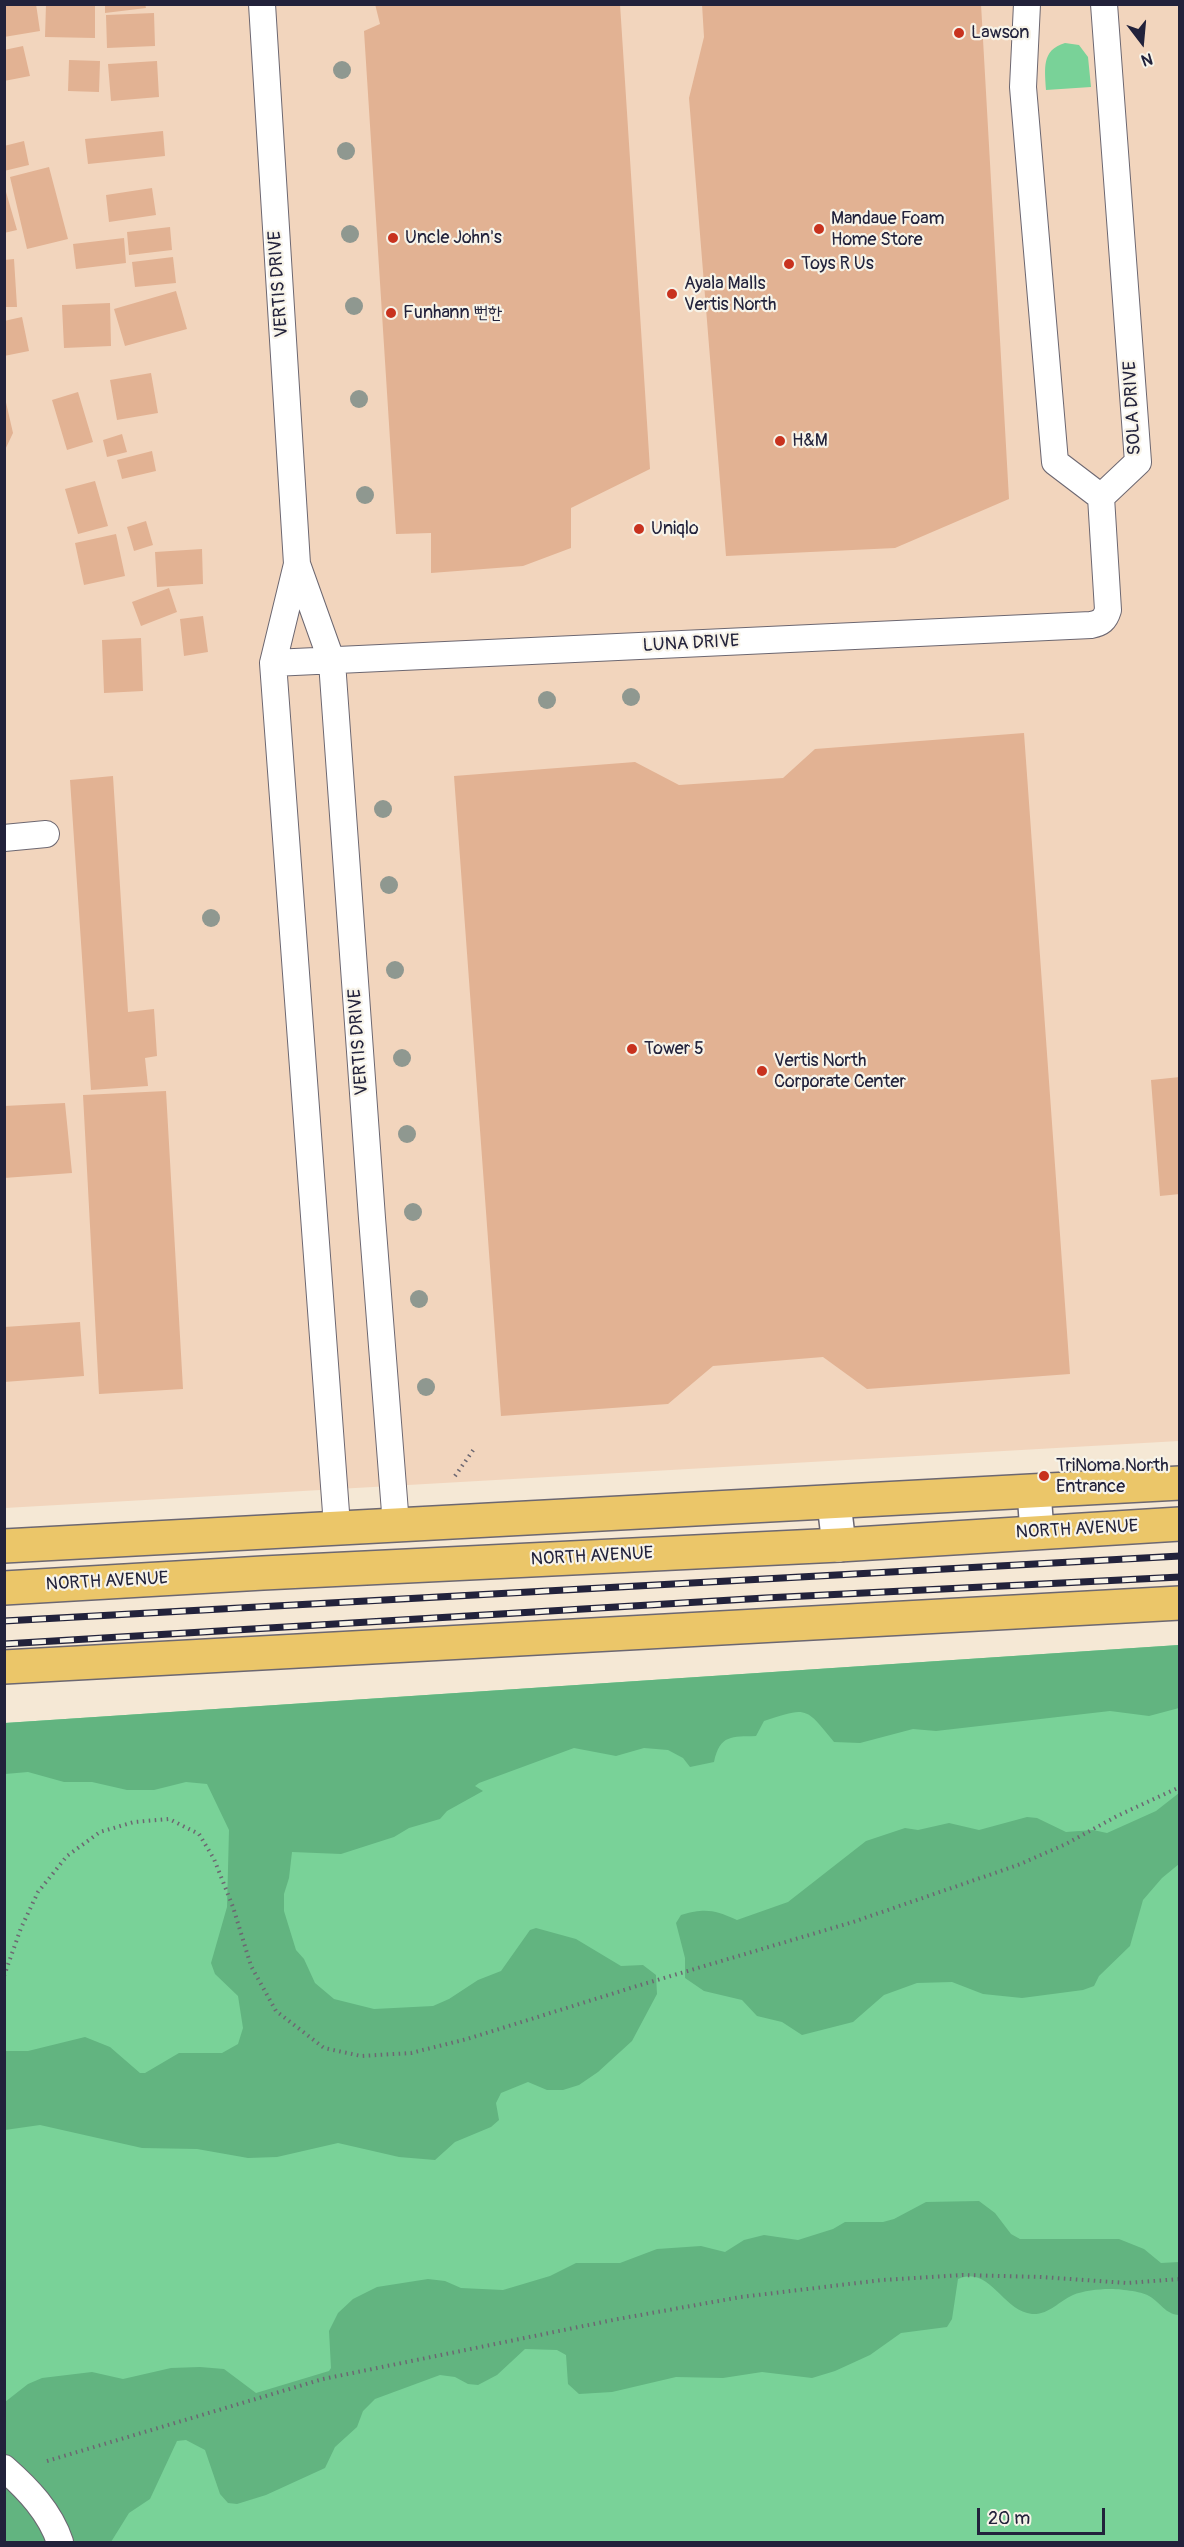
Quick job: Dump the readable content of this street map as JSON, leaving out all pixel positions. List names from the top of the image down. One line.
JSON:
{"streets":{"main road":["NORTH AVENUE"],"lane":["VERTIS DRIVE","SOLA DRIVE","LUNA DRIVE"]},"crossings":[["VERTIS DRIVE","LUNA DRIVE"],["SOLA DRIVE","LUNA DRIVE"]],"places":["Lawson","Mandaue Foam Home Store","Uncle John's","Toys R Us","Ayala Malls Vertis North","Funhann 뻔한","H&M","Uniqlo","Tower 5","Vertis North Corporate Center","TriNoma North Entrance"],"scale_bar":"20 m","north":"bottom"}
